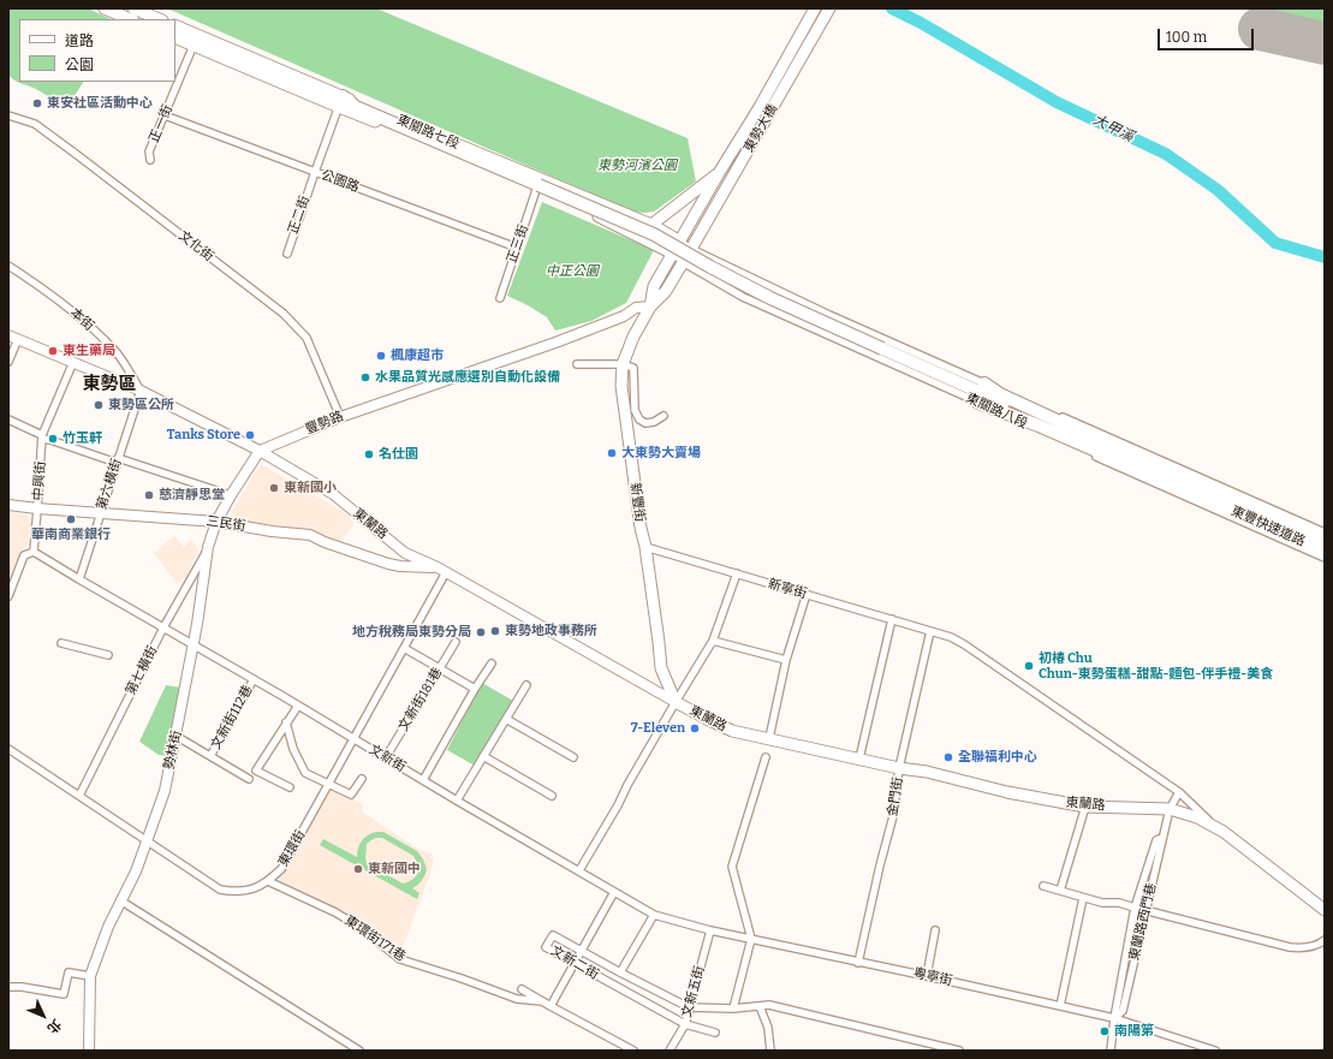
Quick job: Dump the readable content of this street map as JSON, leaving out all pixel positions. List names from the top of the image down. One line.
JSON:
{"streets":{"highway":["東豐快速道路"],"main road":["東勢大橋","東關路七段","豐勢路","新豐街","東蘭路"],"street":["正一街","公園路","正二街","正三街","文化街","本街","東關路八段","中興街","第六橫街","三民街","新寧街","第七橫街","文新街181巷","文新街112巷","勢林街","文新街","金門街","東環街","東蘭路西門巷","東環街171巷","文新二街","粵寧街","文新五街"]},"crossings":[["正一街","東關路七段"],["正一街","公園路"],["東勢大橋","東關路七段"],["東勢大橋","東關路八段"],["東勢大橋","豐勢路"],["東關路七段","正二街"],["東關路七段","正三街"],["東關路七段","東關路八段"],["公園路","正二街"],["公園路","正三街"],["文化街","豐勢路"],["本街","第六橫街"],["東關路八段","豐勢路"],["豐勢路","新豐街"],["豐勢路","東蘭路"],["豐勢路","勢林街"],["中興街","三民街"],["中興街","文新街"],["第六橫街","三民街"],["第六橫街","文新街"],["新豐街","東蘭路"],["新豐街","新寧街"],["三民街","東蘭路"],["三民街","勢林街"],["三民街","東環街"],["東蘭路","新寧街"],["東蘭路","勢林街"],["東蘭路","金門街"],["東蘭路","東環街"],["東蘭路","東蘭路西門巷"],["新寧街","金門街"],["第七橫街","勢林街"],["第七橫街","文新街"],["第七橫街","東環街"],["文新街181巷","文新街"],["文新街112巷","文新街"],["勢林街","文新街"],["勢林街","東環街"],["文新街","東環街"],["文新街","粵寧街"],["文新街","文新五街"],["金門街","粵寧街"],["東環街","東環街171巷"],["東蘭路西門巷","粵寧街"],["文新二街","文新五街"]],"districts":["東勢區"],"water":["大甲溪"],"parks":["東勢河濱公園","中正公園"],"places":["東安社區活動中心","東生藥局","楓康超市","水果品質光感應選別自動化設備","東勢區公所","Tanks Store","竹玉軒","大東勢大賣場","名仕園","東新國小","慈濟靜思堂","華南商業銀行","東勢地政事務所","地方稅務局東勢分局","初椿 Chu Chun-東勢蛋糕-甜點-麵包-伴手禮-美食","7-Eleven","全聯福利中心","東新國中","南陽第"],"legend":["道路","公園"],"scale_bar":"100 m","north":"bottom right"}
